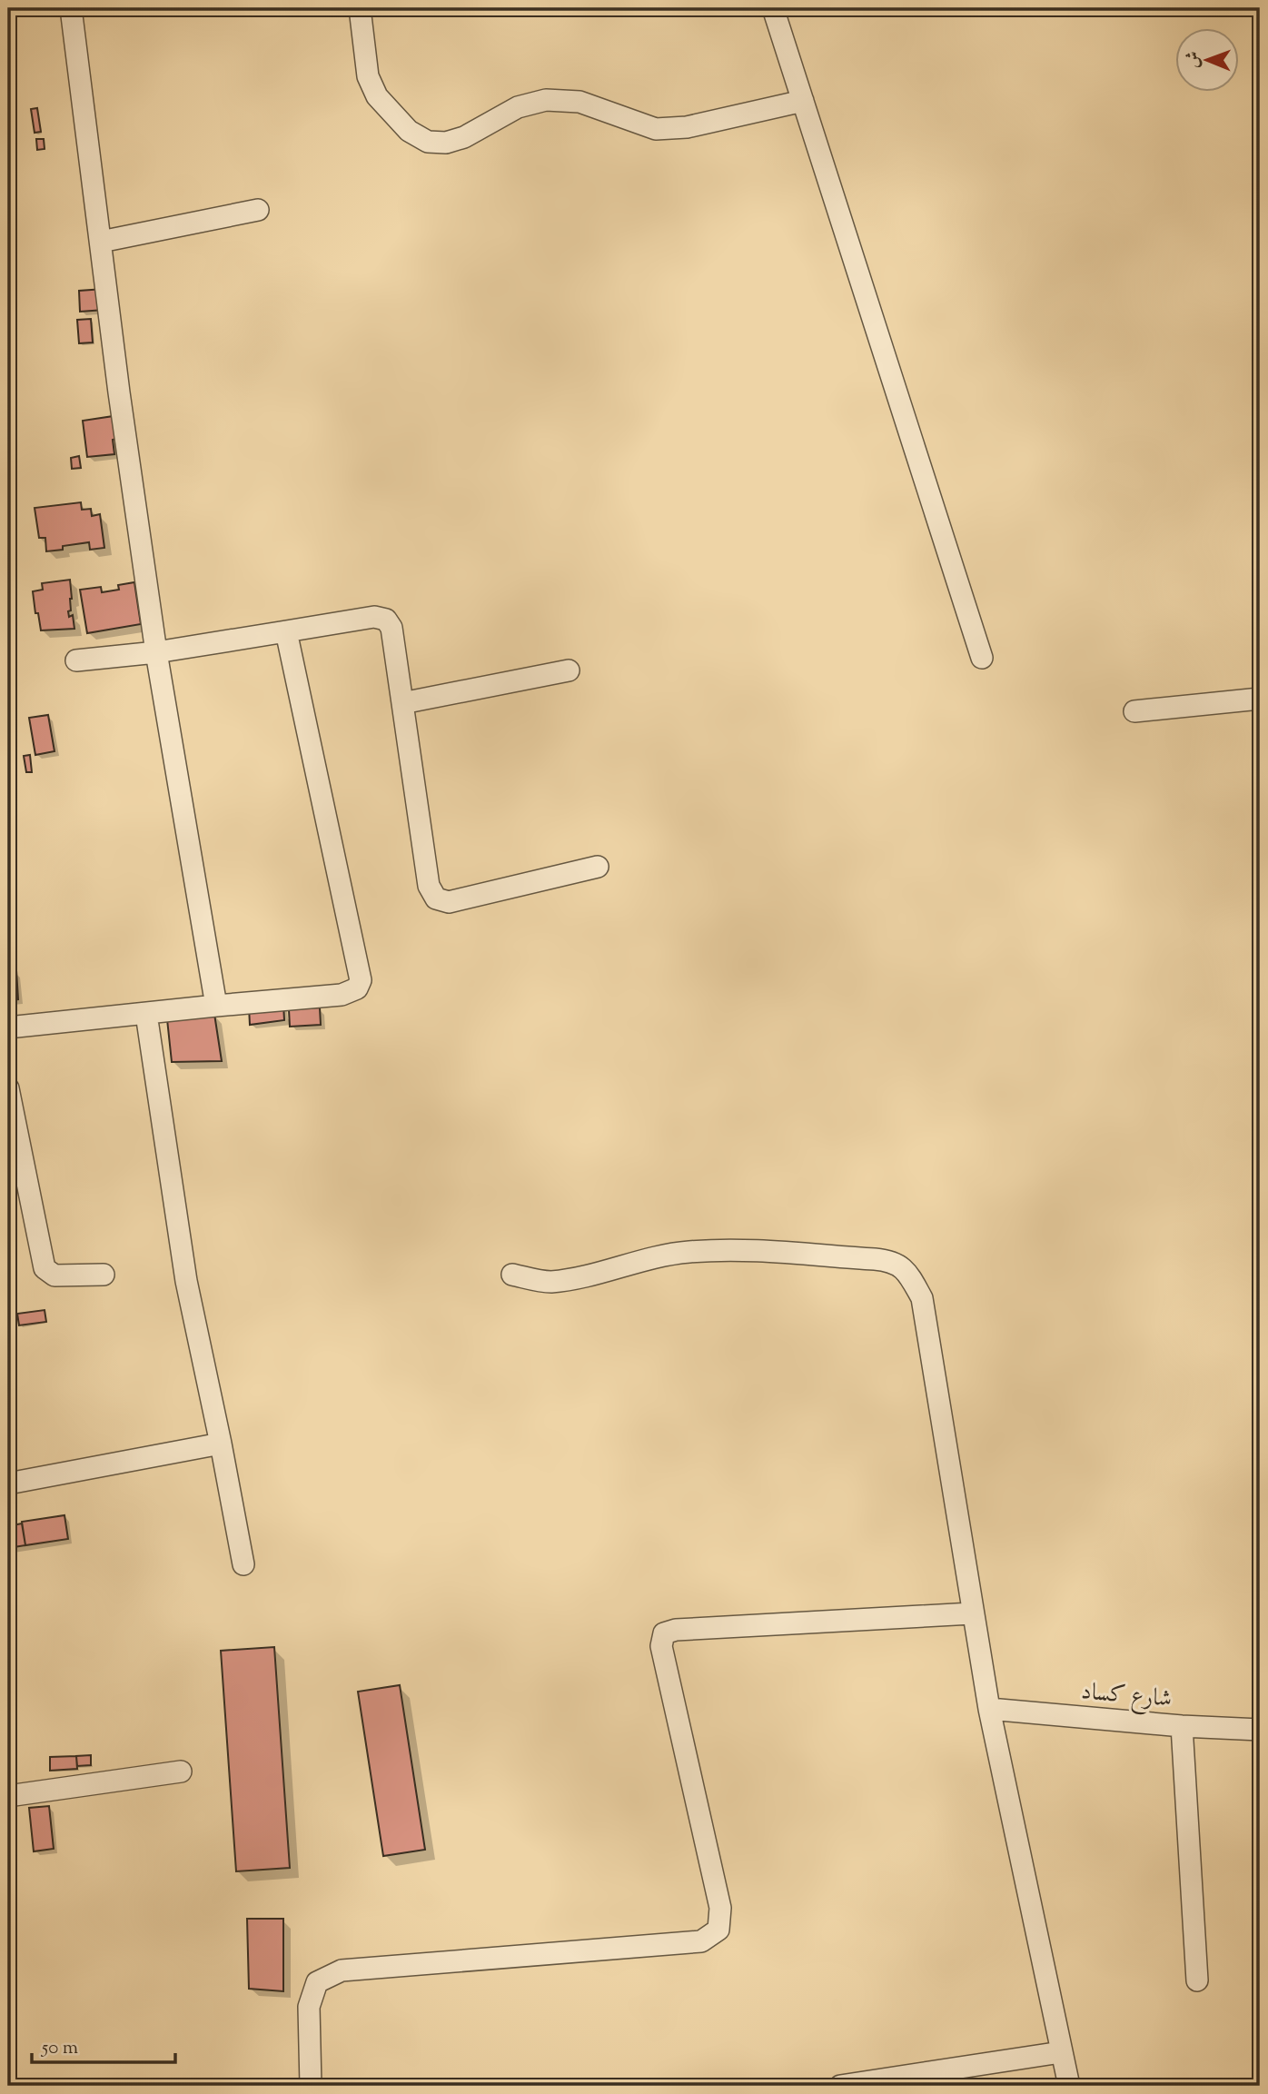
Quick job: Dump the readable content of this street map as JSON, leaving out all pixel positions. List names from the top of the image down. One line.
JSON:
{"streets":{"street":["شارع كساد"]},"scale_bar":"50 m","north":"left"}
